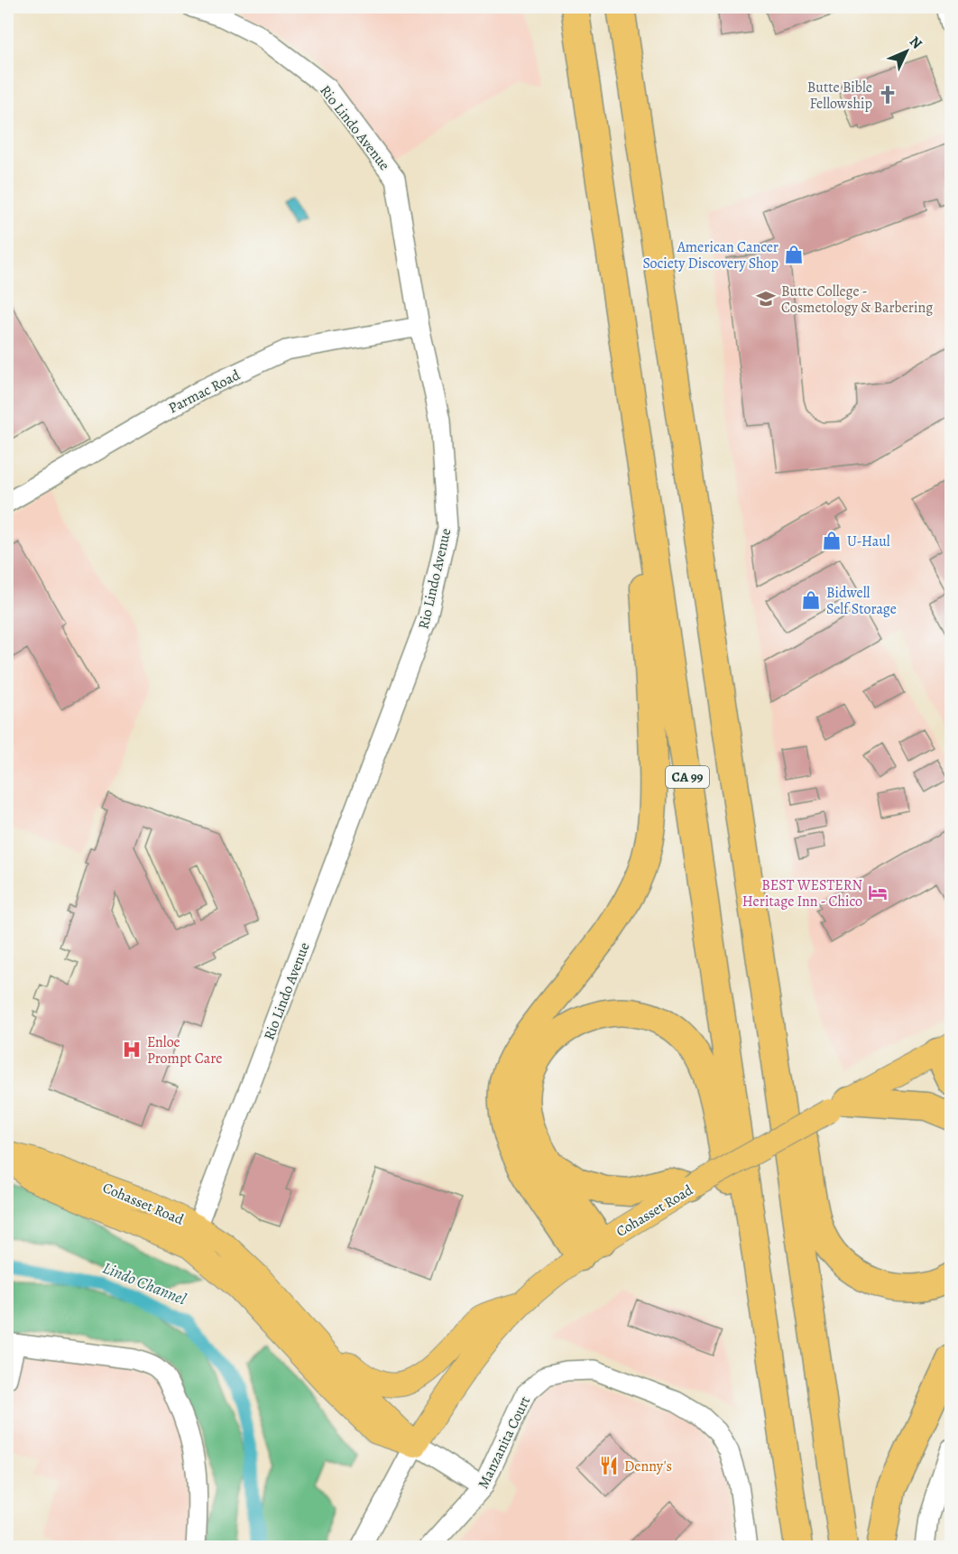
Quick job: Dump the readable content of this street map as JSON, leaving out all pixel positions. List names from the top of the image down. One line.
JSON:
{"streets":{"highway":["CA 99"],"main road":["Cohasset Road"],"street":["Rio Lindo Avenue","Parmac Road","Manzanita Court"]},"crossings":[["Rio Lindo Avenue","Parmac Road"],["Rio Lindo Avenue","Cohasset Road"]],"water":["Lindo Channel"],"places":{"church":["Butte Bible Fellowship"],"shop":["American Cancer Society Discovery Shop","U-Haul","Bidwell Self Storage"],"school or university":["Butte College - Cosmetology & Barbering"],"hotel":["BEST WESTERN Heritage Inn - Chico"],"hospital":["Enloe Prompt Care"],"restaurant":["Denny's"]},"north":"top right"}
